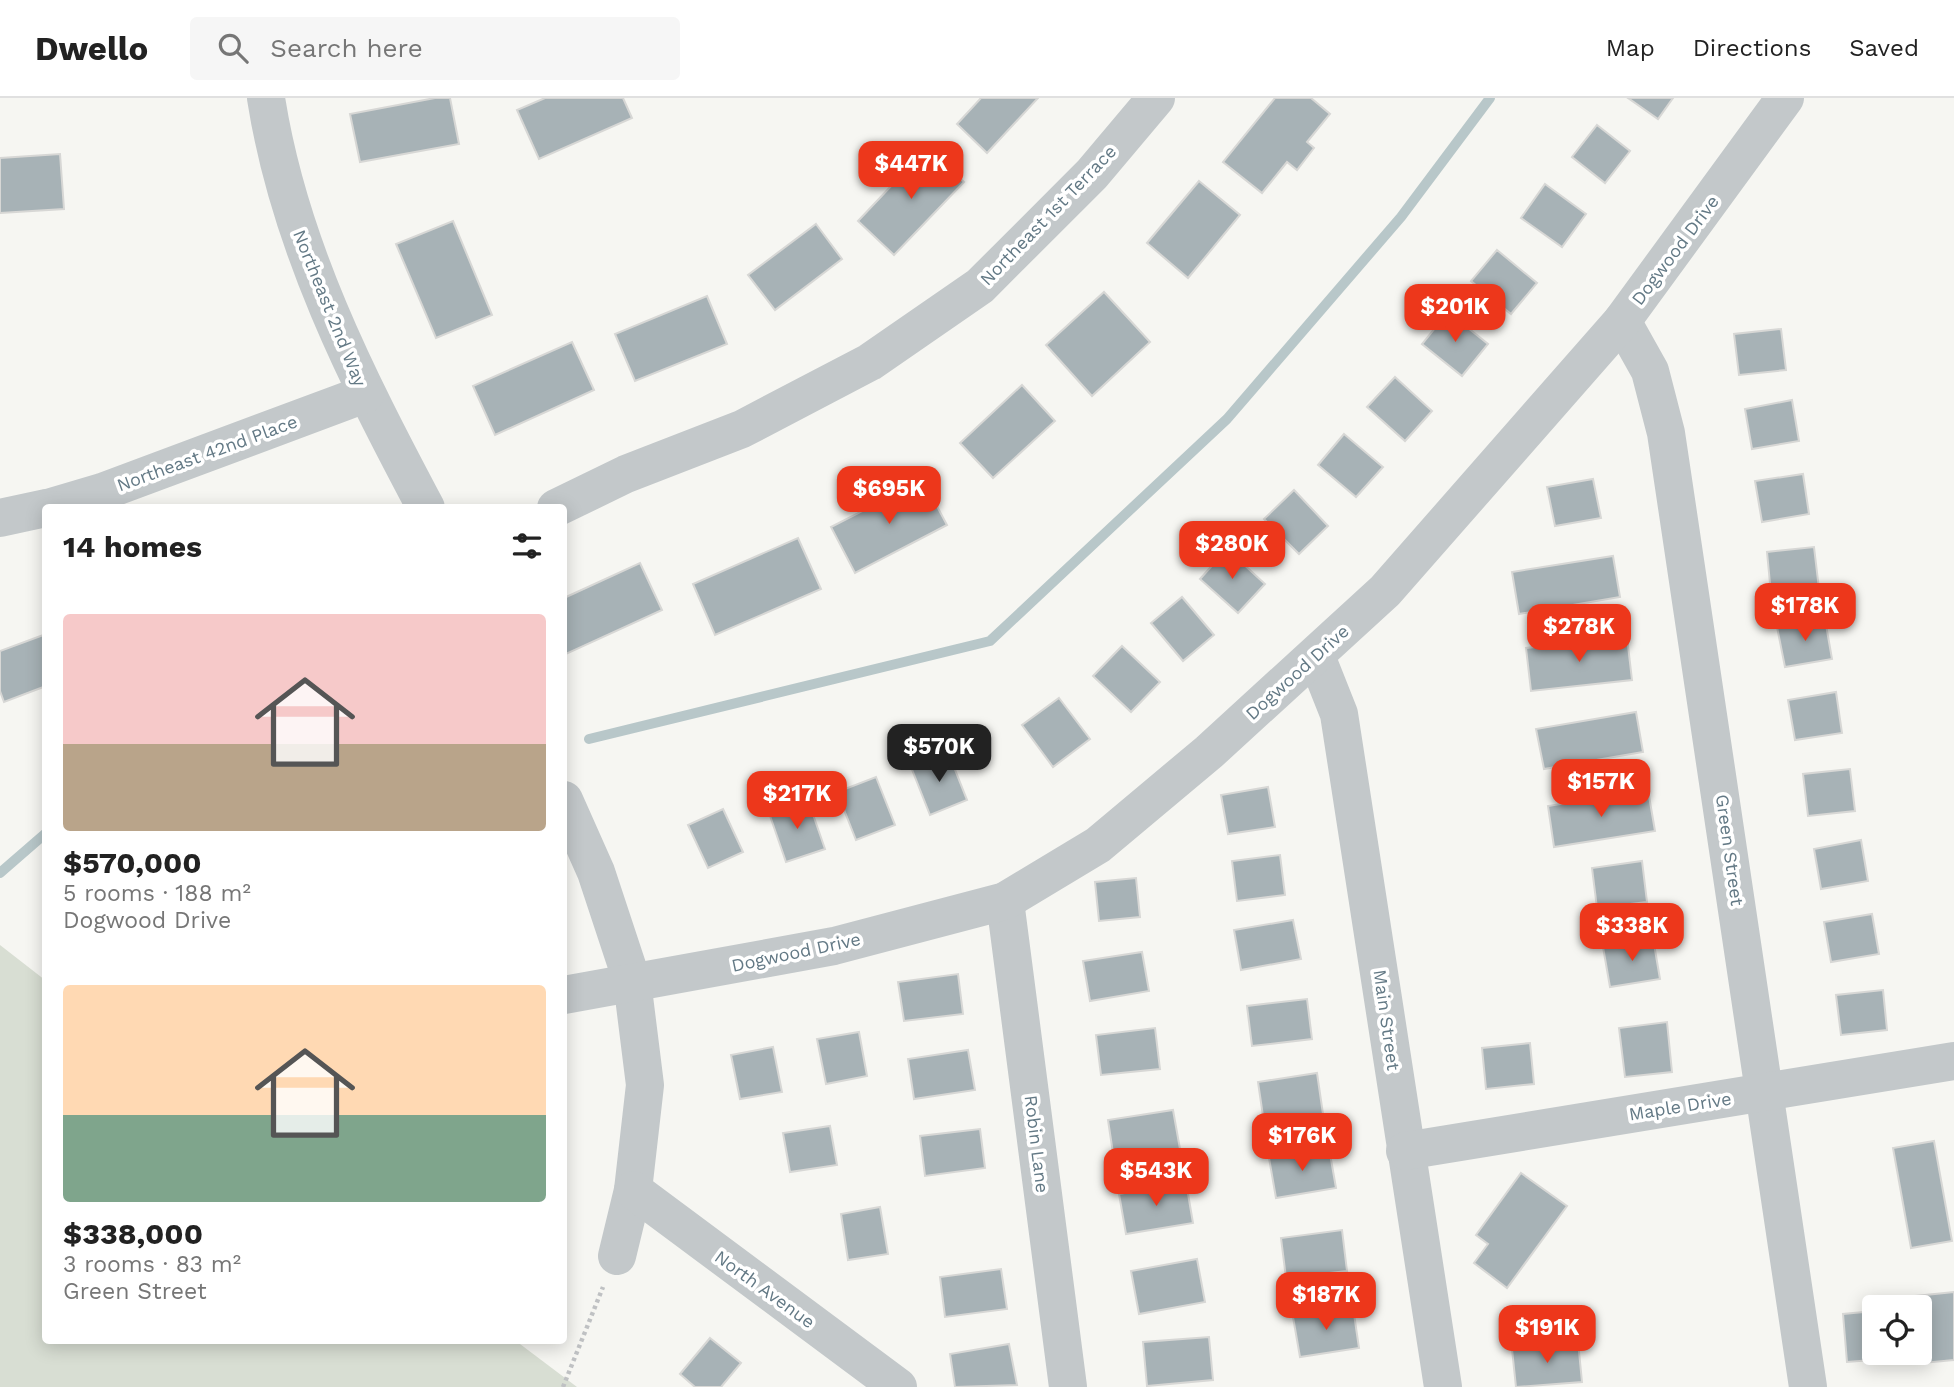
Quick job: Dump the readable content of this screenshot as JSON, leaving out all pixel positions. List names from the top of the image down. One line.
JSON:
{"streets":{"street":["Northeast 1st Terrace","Dogwood Drive","Northeast 2nd Way","Northeast 42nd Place","Green Street","Main Street","Maple Drive","Robin Lane","North Avenue"]},"crossings":[["Dogwood Drive","Green Street"],["Dogwood Drive","Main Street"],["Dogwood Drive","Robin Lane"],["Northeast 2nd Way","Northeast 42nd Place"],["Green Street","Maple Drive"],["Main Street","Maple Drive"]],"page":{"header":"Dwello","search":"Search here","nav":["Map","Directions","Saved"],"price":["$447K","$201K","$695K","$280K","$178K","$278K","$570K","$157K","$217K","$338K","$176K","$543K","$187K","$191K"],"heading":"14 homes","list":[{"name":"$570,000","note":"5 rooms · 188 m² · Dogwood Drive"},{"name":"$338,000","note":"3 rooms · 83 m² · Green Street"}]}}
